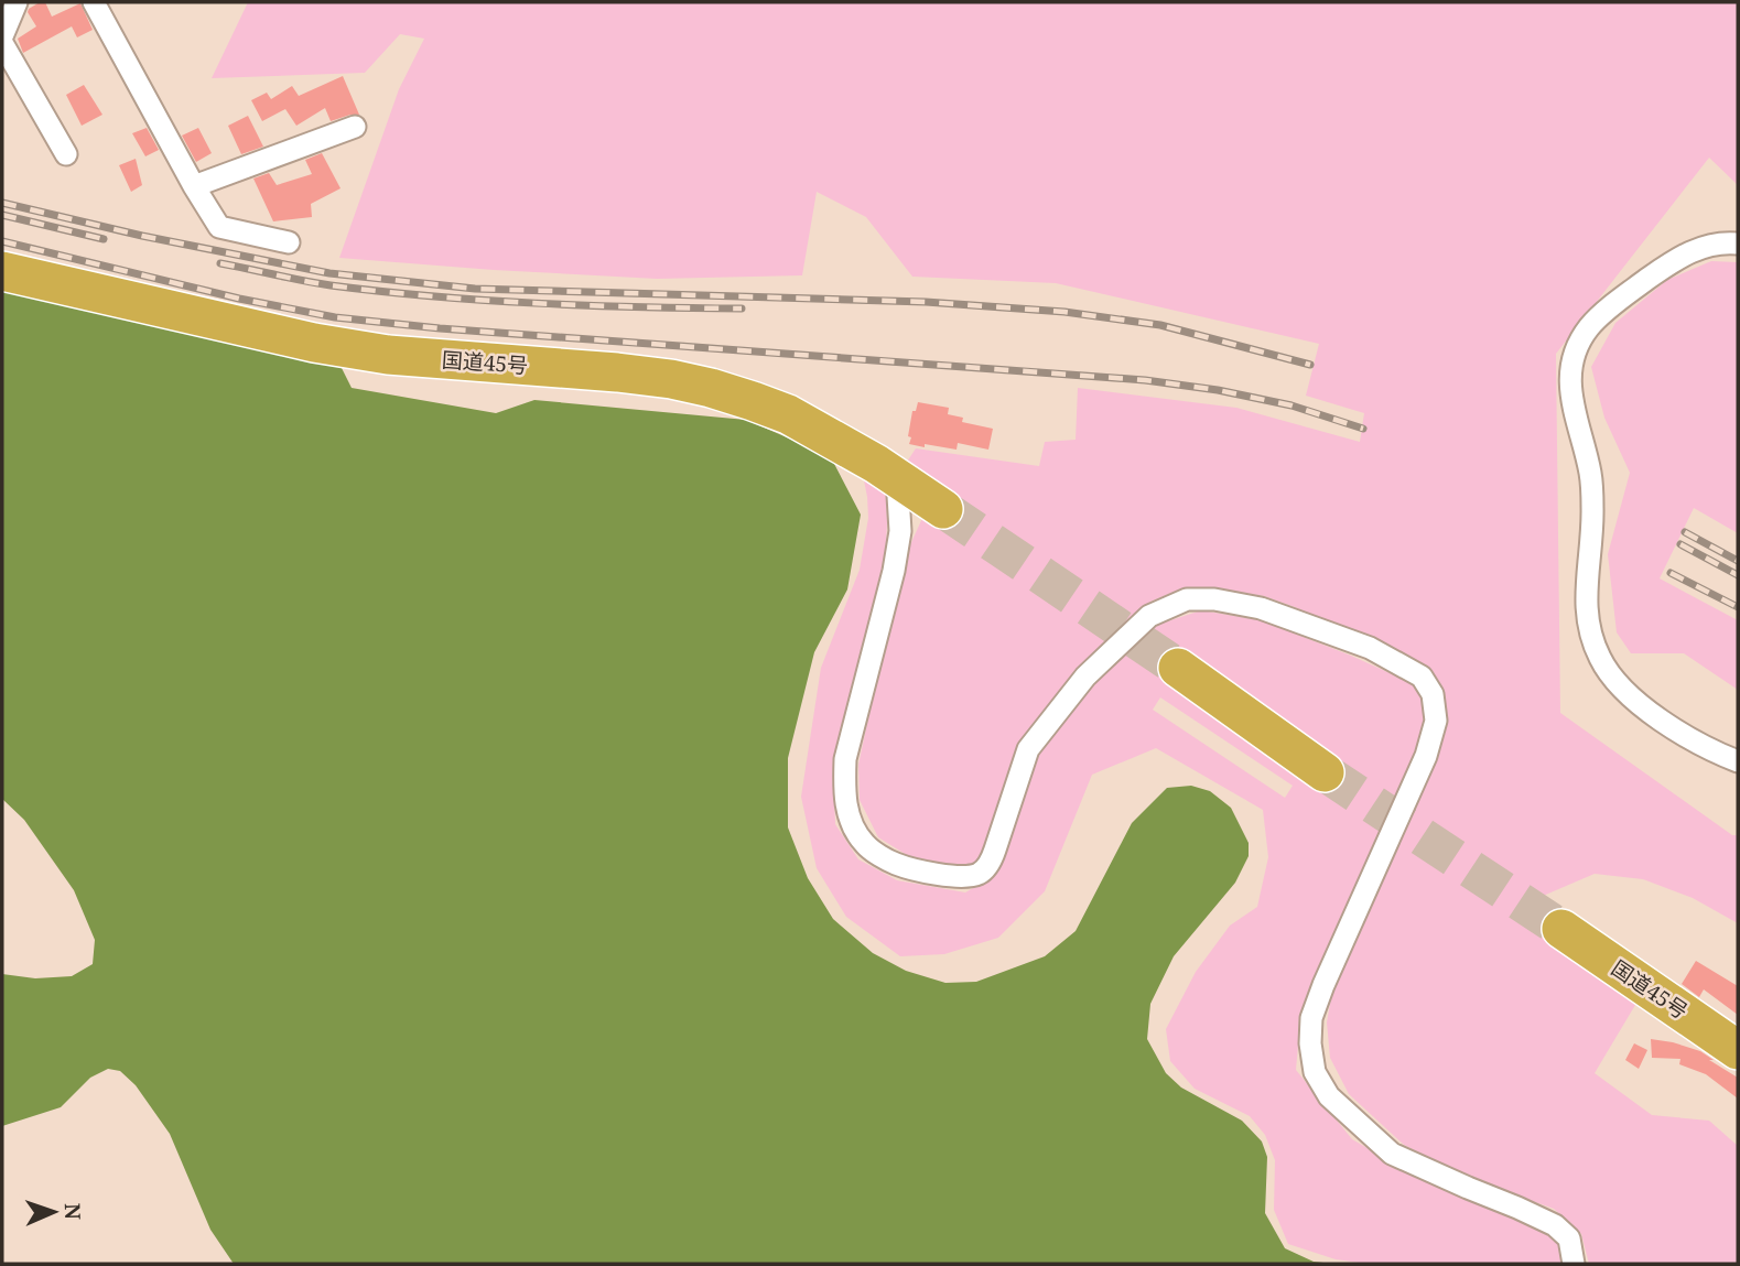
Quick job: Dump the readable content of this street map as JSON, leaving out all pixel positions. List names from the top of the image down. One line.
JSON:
{"streets":{"highway":["国道45号"]},"north":"right"}
